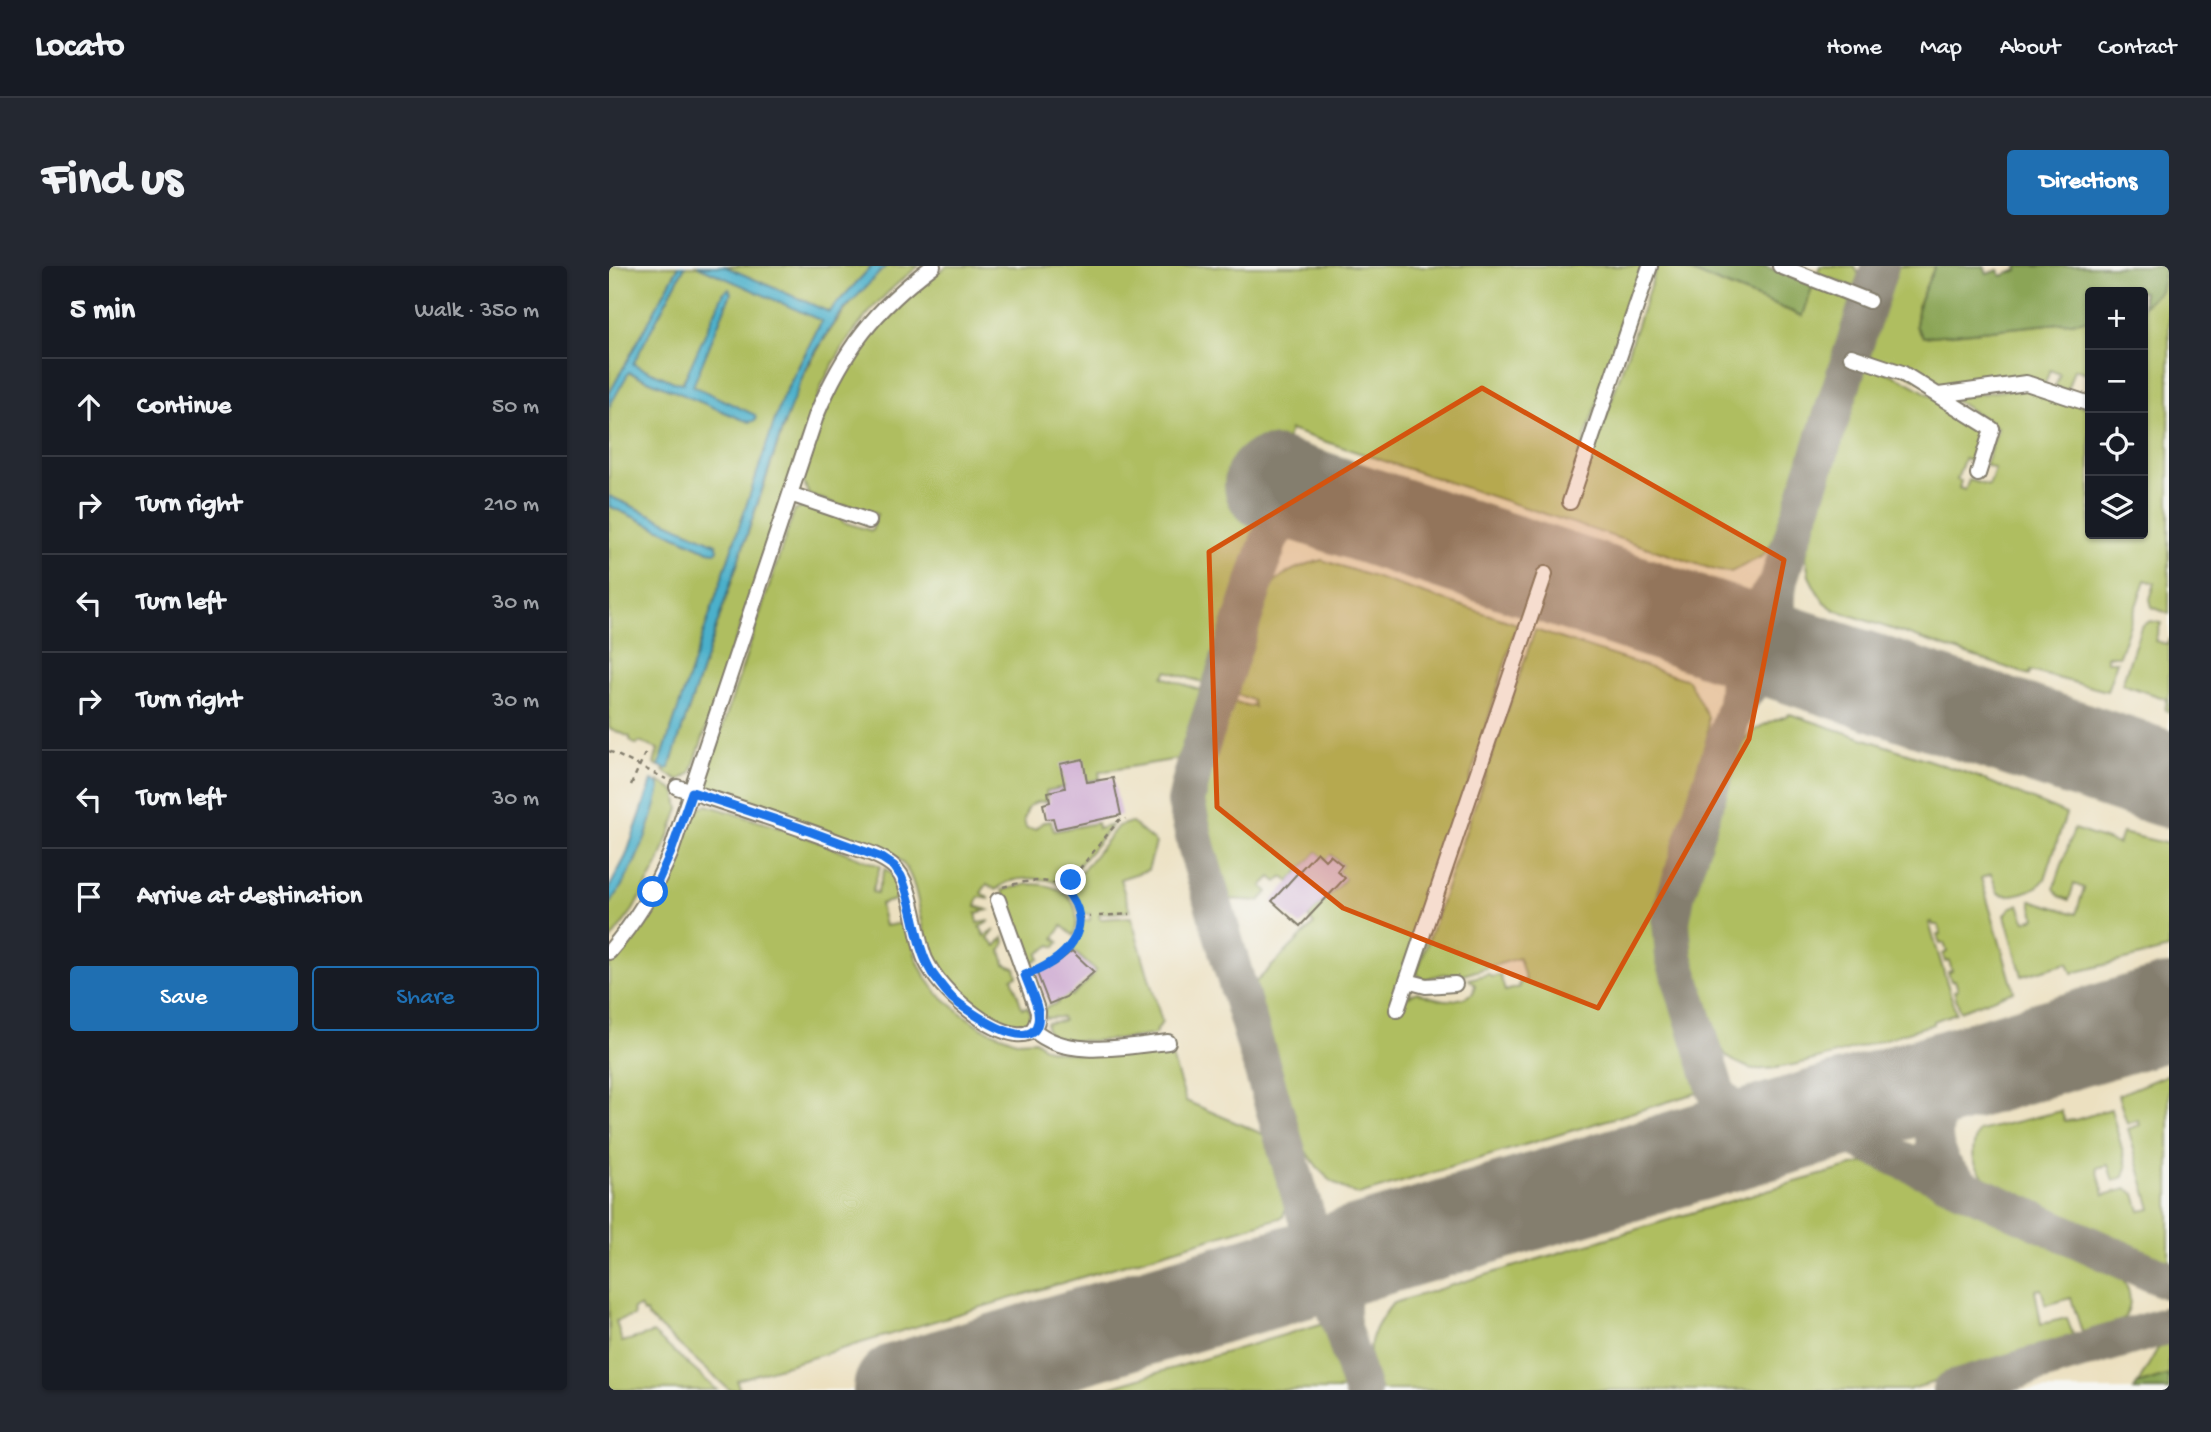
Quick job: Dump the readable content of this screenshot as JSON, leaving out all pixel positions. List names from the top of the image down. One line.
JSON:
{"page":{"header":"Locato","nav":["Home","Map","About","Contact"],"buttons":["Directions",["Save","Share"]],"title":"Find us","heading":["5 min","Walk · 350 m"],"map_buttons":["+","−"],"list":[["Continue","50 m"],["Turn right","210 m"],["Turn left","30 m"],["Turn right","30 m"],["Turn left","30 m"],"Arrive at destination"]}}
